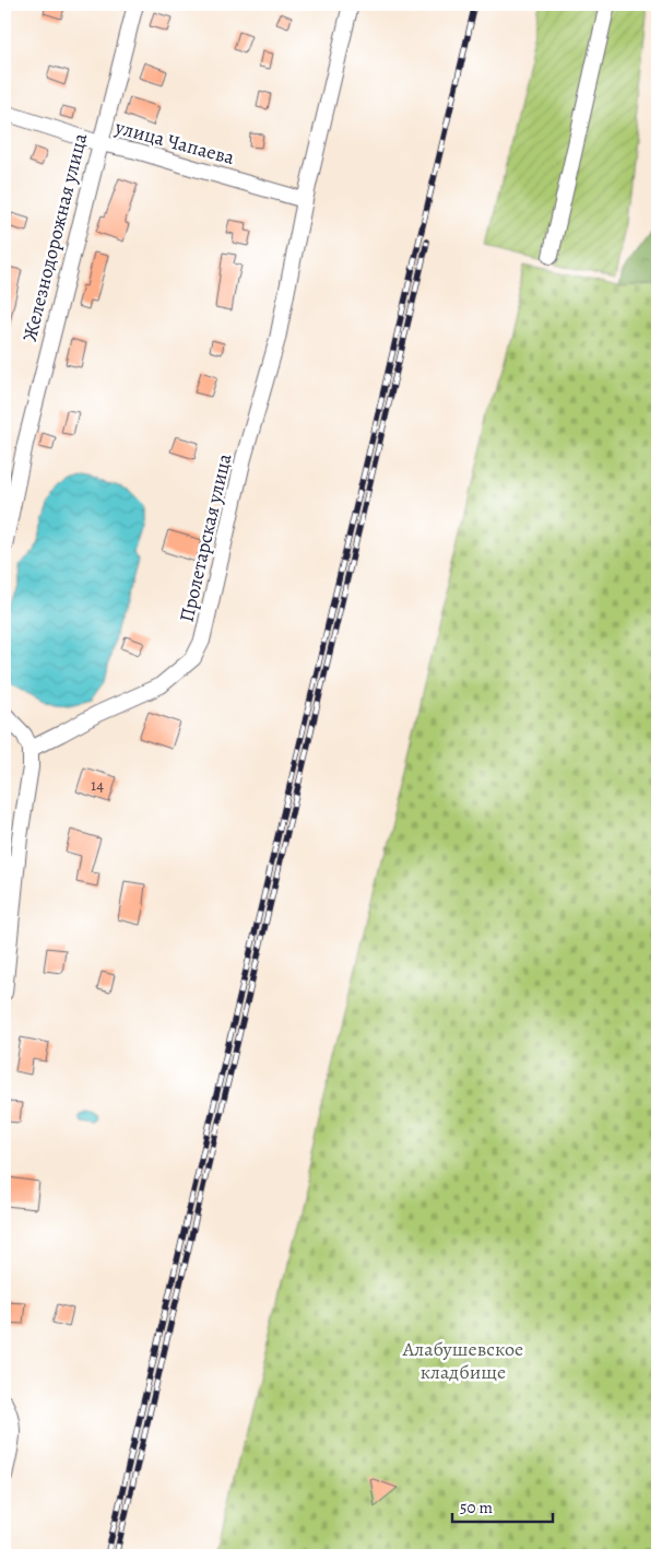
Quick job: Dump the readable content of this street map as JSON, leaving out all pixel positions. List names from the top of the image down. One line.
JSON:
{"streets":{"street":["улица Чапаева","Железнодорожная улица","Пролетарская улица"]},"crossings":[["улица Чапаева","Железнодорожная улица"],["улица Чапаева","Пролетарская улица"]],"parks":["Алабушевское кладбище"],"house_numbers":["14"],"scale_bar":"50 m"}
